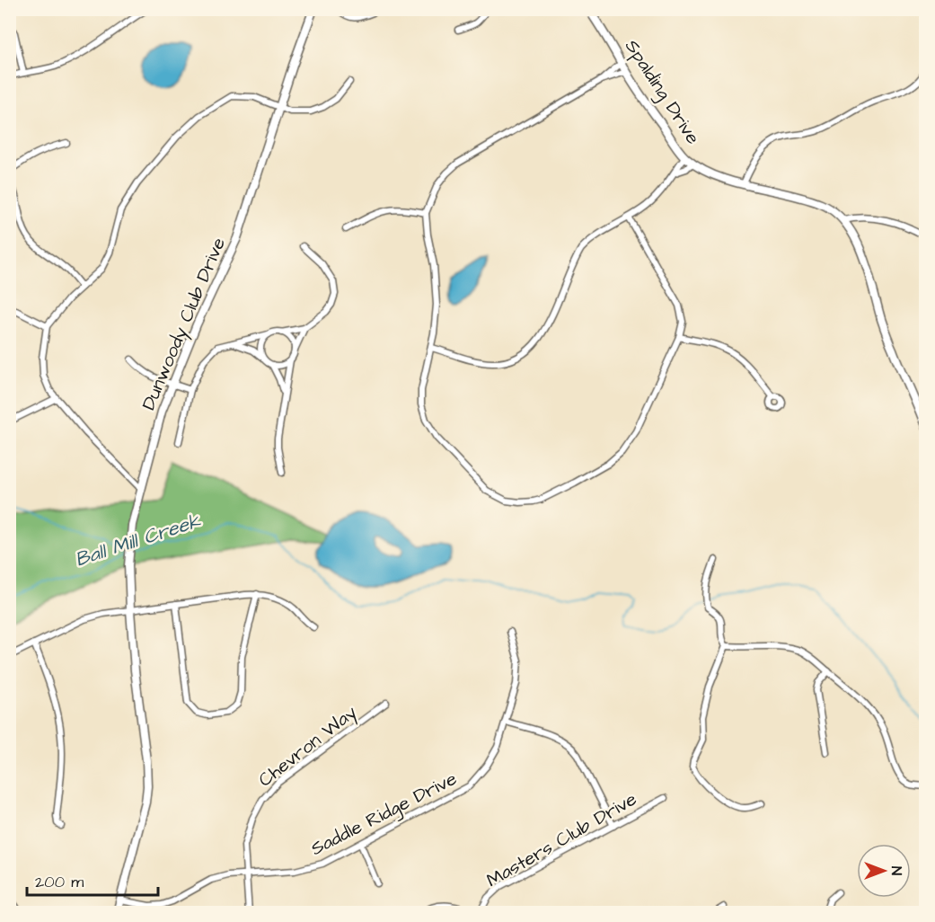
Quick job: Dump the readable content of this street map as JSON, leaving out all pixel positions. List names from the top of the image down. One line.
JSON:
{"streets":{"street":["Spalding Drive","Dunwoody Club Drive","Chevron Way","Saddle Ridge Drive","Masters Club Drive"]},"crossings":[["Dunwoody Club Drive","Saddle Ridge Drive"],["Chevron Way","Saddle Ridge Drive"]],"water":["Ball Mill Creek"],"scale_bar":"200 m","north":"right"}
